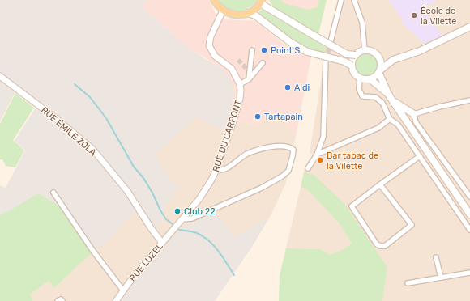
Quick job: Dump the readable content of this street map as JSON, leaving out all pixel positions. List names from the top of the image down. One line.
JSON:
{"streets":{"street":["RUE ÉMILE ZOLA","RUE DU CARPONT","RUE LUZEL"]},"crossings":[["RUE ÉMILE ZOLA","RUE LUZEL"],["RUE DU CARPONT","RUE LUZEL"]],"places":["École de la Vilette","Point S","Aldi","Tartapain","Bar tabac de la Vilette","Club 22"]}
